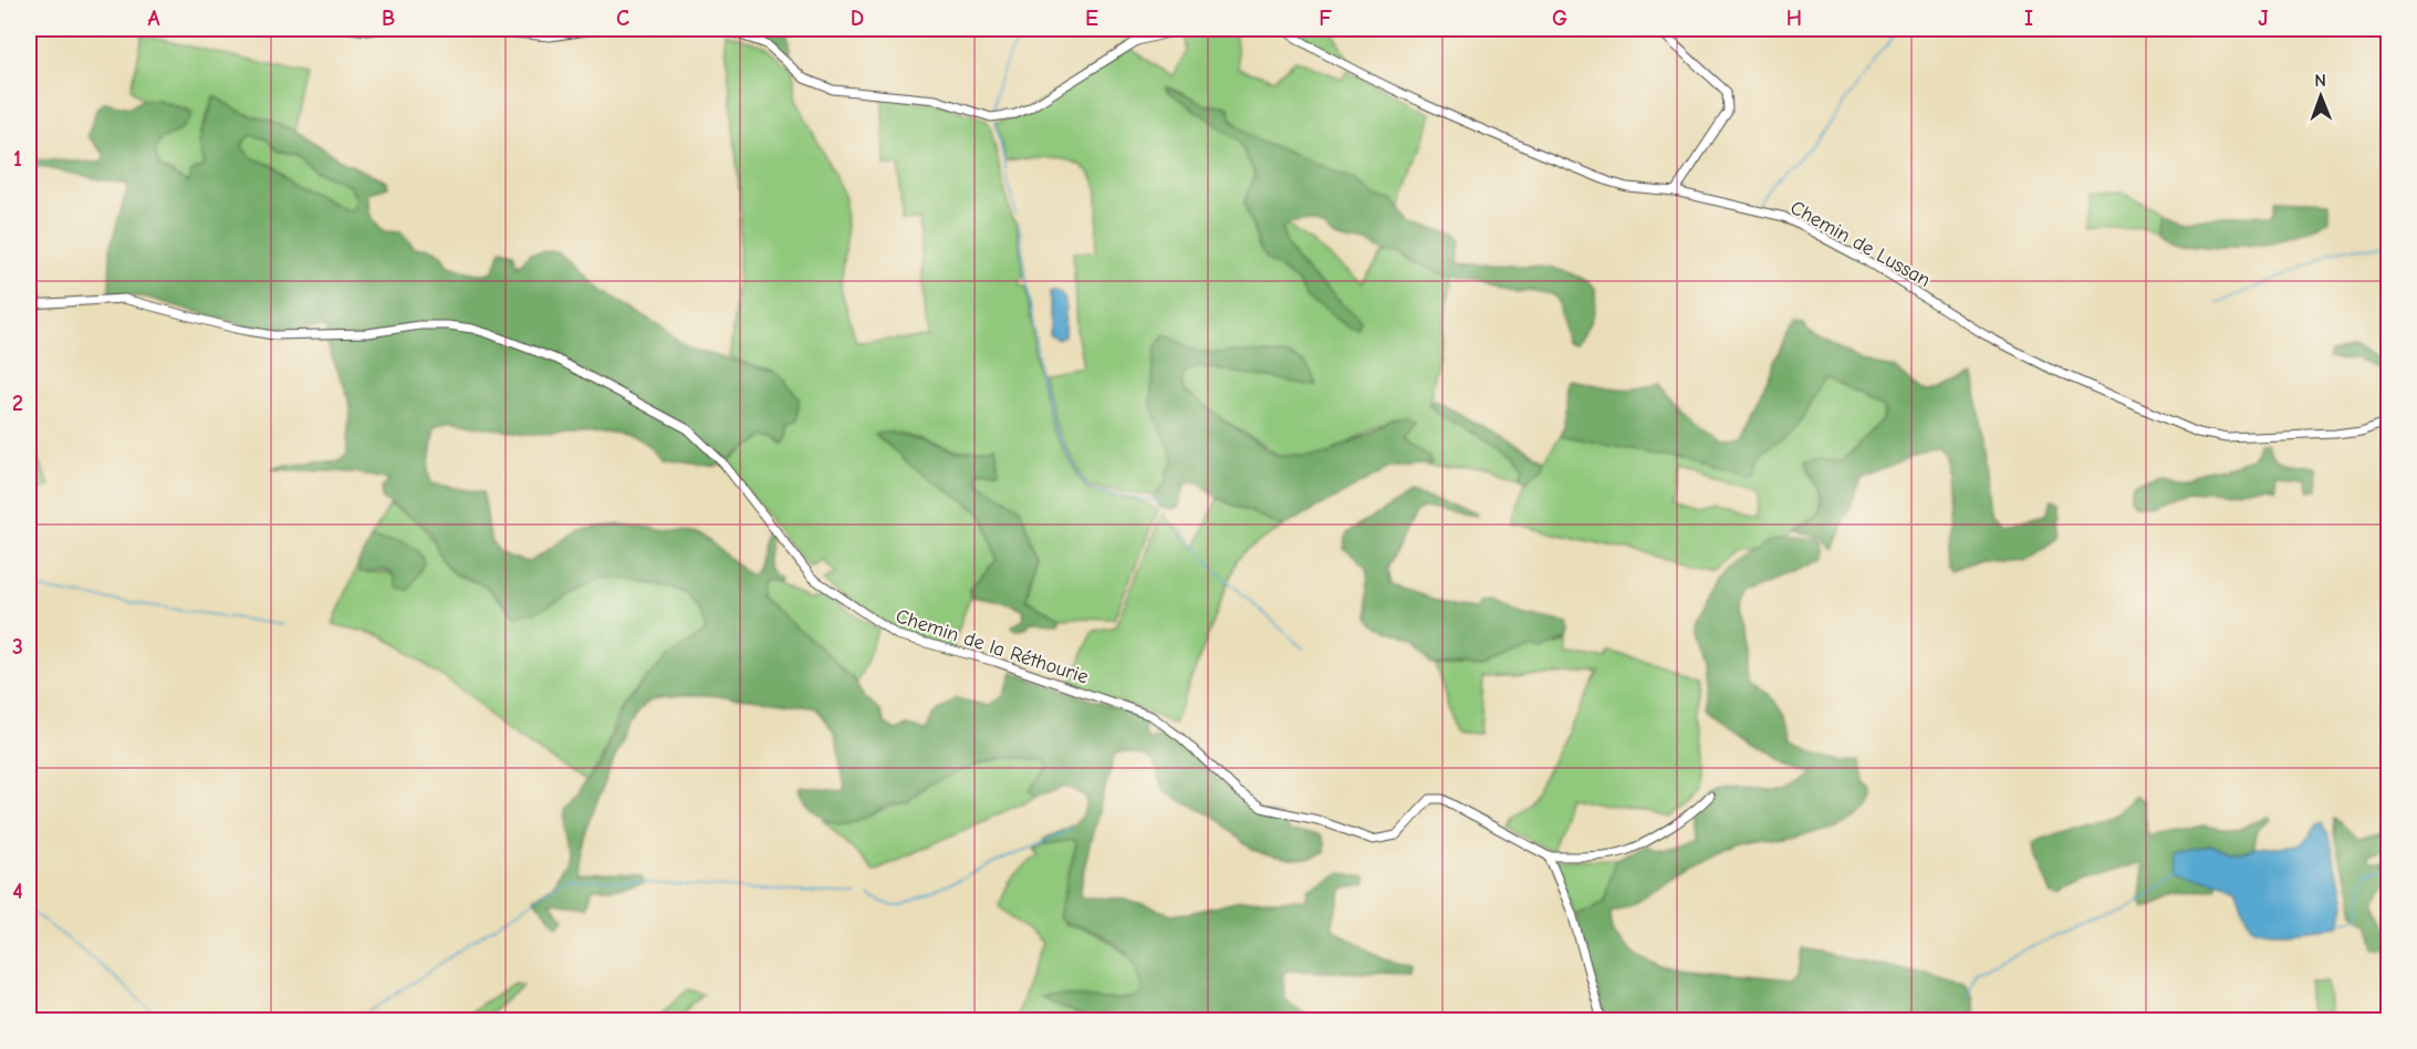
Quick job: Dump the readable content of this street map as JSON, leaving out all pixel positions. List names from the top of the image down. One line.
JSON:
{"streets":{"street":["Chemin de Lussan","Chemin de la Réthourie"]},"north":"top","grid":{"columns":["A","B","C","D","E","F","G","H","I","J"],"rows":["1","2","3","4"]}}
